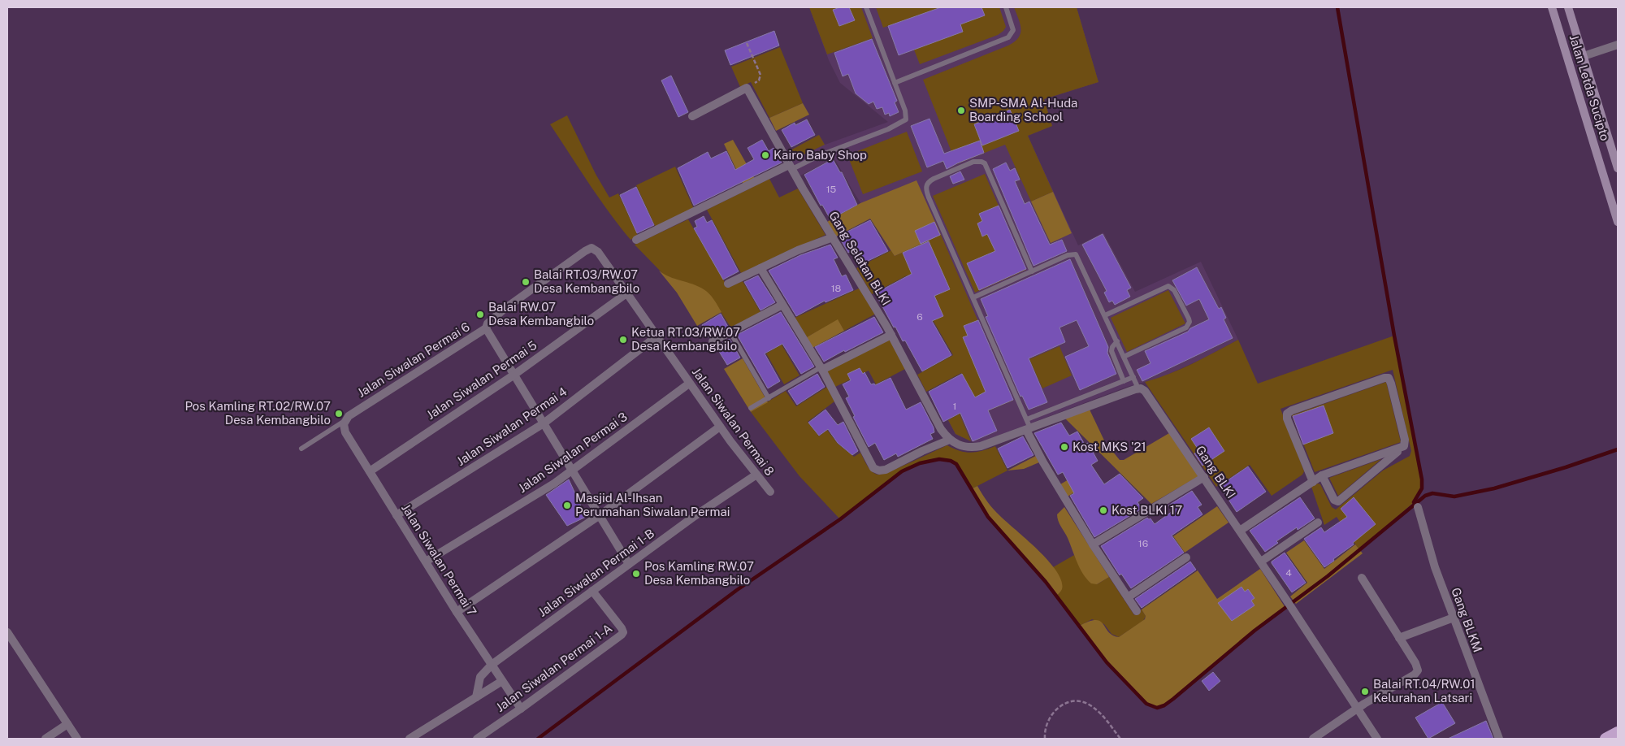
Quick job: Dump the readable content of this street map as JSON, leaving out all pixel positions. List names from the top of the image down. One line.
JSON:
{"streets":{"main road":["Jalan Letda Sucipto"],"street":["Gang Selatan BLKI","Jalan Siwalan Permai 6","Jalan Siwalan Permai 5","Jalan Siwalan Permai 8","Jalan Siwalan Permai 4","Jalan Siwalan Permai 3","Gang BLKI","Jalan Siwalan Permai 7","Jalan Siwalan Permai 1-B","Gang BLKM","Jalan Siwalan Permai 1-A"]},"crossings":[["Jalan Siwalan Permai 6","Jalan Siwalan Permai 8"],["Jalan Siwalan Permai 6","Jalan Siwalan Permai 7"],["Jalan Siwalan Permai 5","Jalan Siwalan Permai 8"],["Jalan Siwalan Permai 5","Jalan Siwalan Permai 7"],["Jalan Siwalan Permai 8","Jalan Siwalan Permai 4"],["Jalan Siwalan Permai 8","Jalan Siwalan Permai 3"],["Jalan Siwalan Permai 8","Jalan Siwalan Permai 1-B"],["Jalan Siwalan Permai 4","Jalan Siwalan Permai 7"],["Jalan Siwalan Permai 3","Jalan Siwalan Permai 7"],["Jalan Siwalan Permai 7","Jalan Siwalan Permai 1-B"],["Jalan Siwalan Permai 7","Jalan Siwalan Permai 1-A"],["Jalan Siwalan Permai 1-B","Jalan Siwalan Permai 1-A"]],"places":["SMP-SMA Al-Huda Boarding School","Kairo Baby Shop","Balai RT.03/RW.07 Desa Kembangbilo","Balai RW.07 Desa Kembangbilo","Ketua RT.03/RW.07 Desa Kembangbilo","Pos Kamling RT.02/RW.07 Desa Kembangbilo","Kost MKS '21","Masjid Al-Ihsan Perumahan Siwalan Permai","Kost BLKI 17","Pos Kamling RW.07 Desa Kembangbilo","Balai RT.04/RW.01 Kelurahan Latsari"],"house_numbers":["15","18","6","1","16","4"]}
